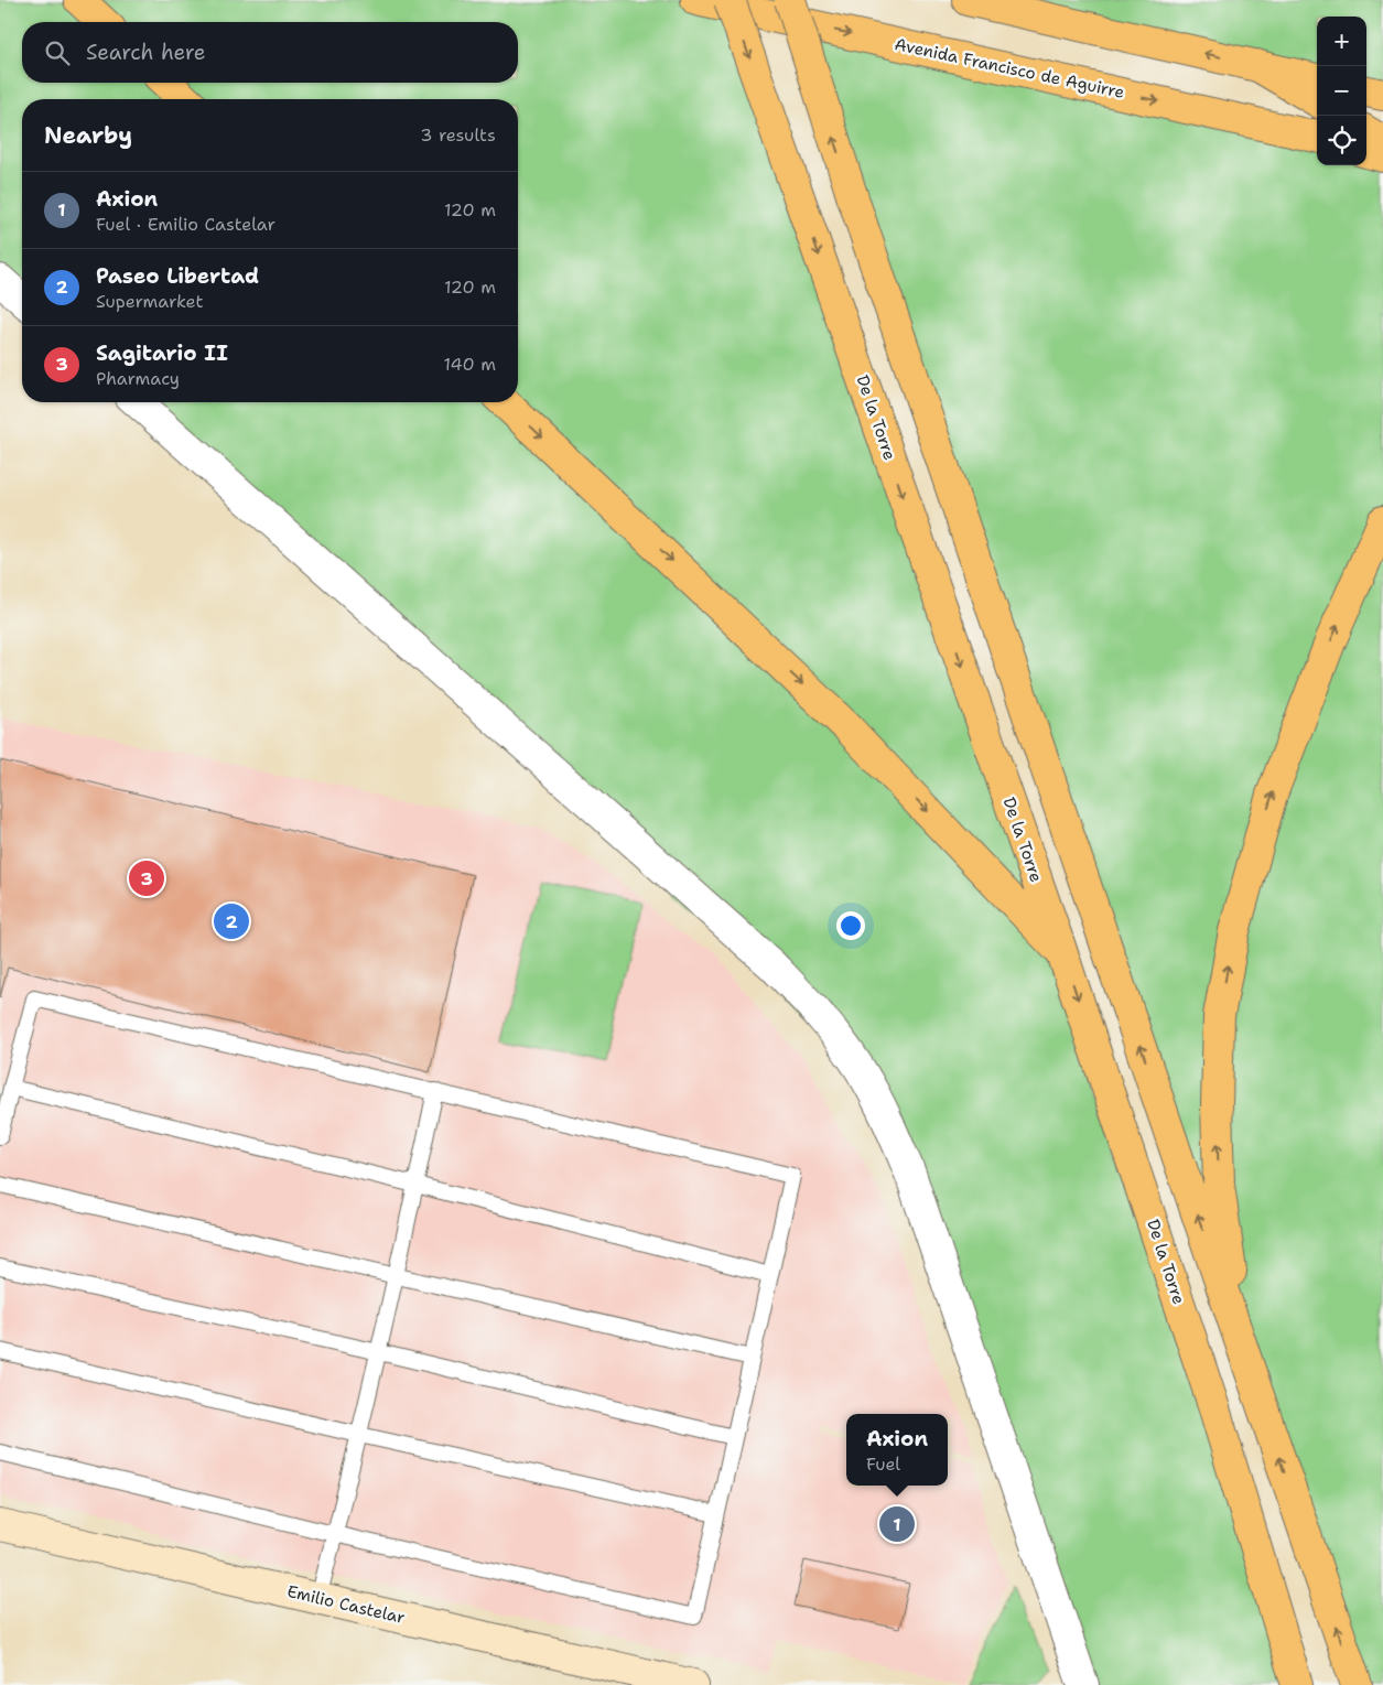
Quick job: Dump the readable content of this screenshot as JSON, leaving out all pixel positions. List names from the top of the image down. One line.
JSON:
{"streets":{"main road":["Avenida Francisco de Aguirre","De la Torre"],"street":["Emilio Castelar"]},"page":{"map_buttons":["+","−"],"search":"Search here","heading":["Nearby","3 results"],"list":[{"mark":"1","name":"Axion","note":"Fuel · Emilio Castelar","value":"120 m"},{"mark":"2","name":"Paseo Libertad","note":"Supermarket","value":"120 m"},{"mark":"3","name":"Sagitario II","note":"Pharmacy","value":"140 m"}],"pins":["3","2","1"],"popup":["Axion","Fuel"]}}
